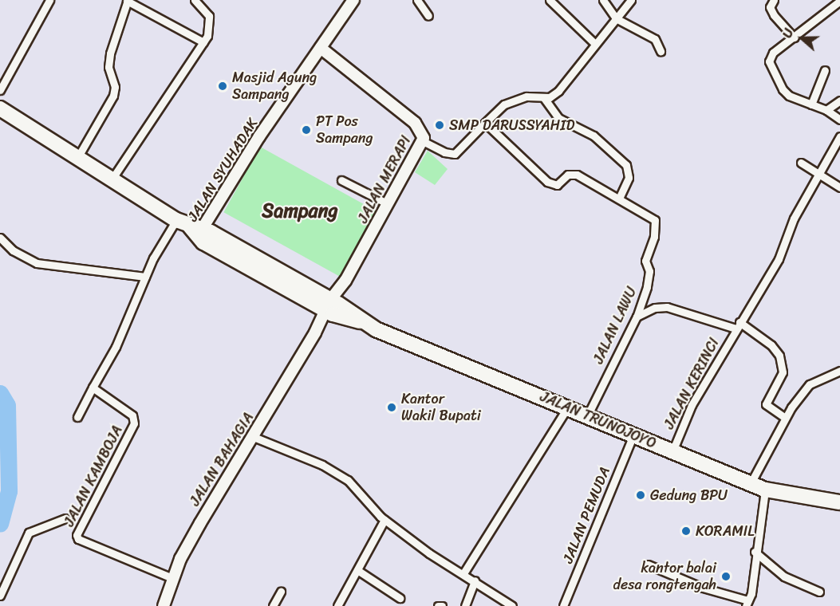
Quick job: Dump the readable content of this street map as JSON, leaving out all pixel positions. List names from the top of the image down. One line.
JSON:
{"streets":{"highway":["JALAN TRUNOJOYO"],"street":["JALAN SYUHADAK","JALAN MERAPI","JALAN LAWU","JALAN KERINCI","JALAN BAHAGIA","JALAN KAMBOJA","JALAN PEMUDA"]},"crossings":[["JALAN SYUHADAK","JALAN MERAPI"],["JALAN SYUHADAK","JALAN TRUNOJOYO"],["JALAN MERAPI","JALAN TRUNOJOYO"],["JALAN MERAPI","JALAN BAHAGIA"],["JALAN LAWU","JALAN TRUNOJOYO"],["JALAN KERINCI","JALAN TRUNOJOYO"],["JALAN TRUNOJOYO","JALAN BAHAGIA"],["JALAN TRUNOJOYO","JALAN PEMUDA"],["JALAN BAHAGIA","JALAN KAMBOJA"]],"districts":["Sampang"],"places":["Masjid Agung Sampang","SMP DARUSSYAHID","PT Pos Sampang","Kantor Wakil Bupati","Gedung BPU","KORAMIL","kantor balai desa rongtengah"],"north":"left"}
